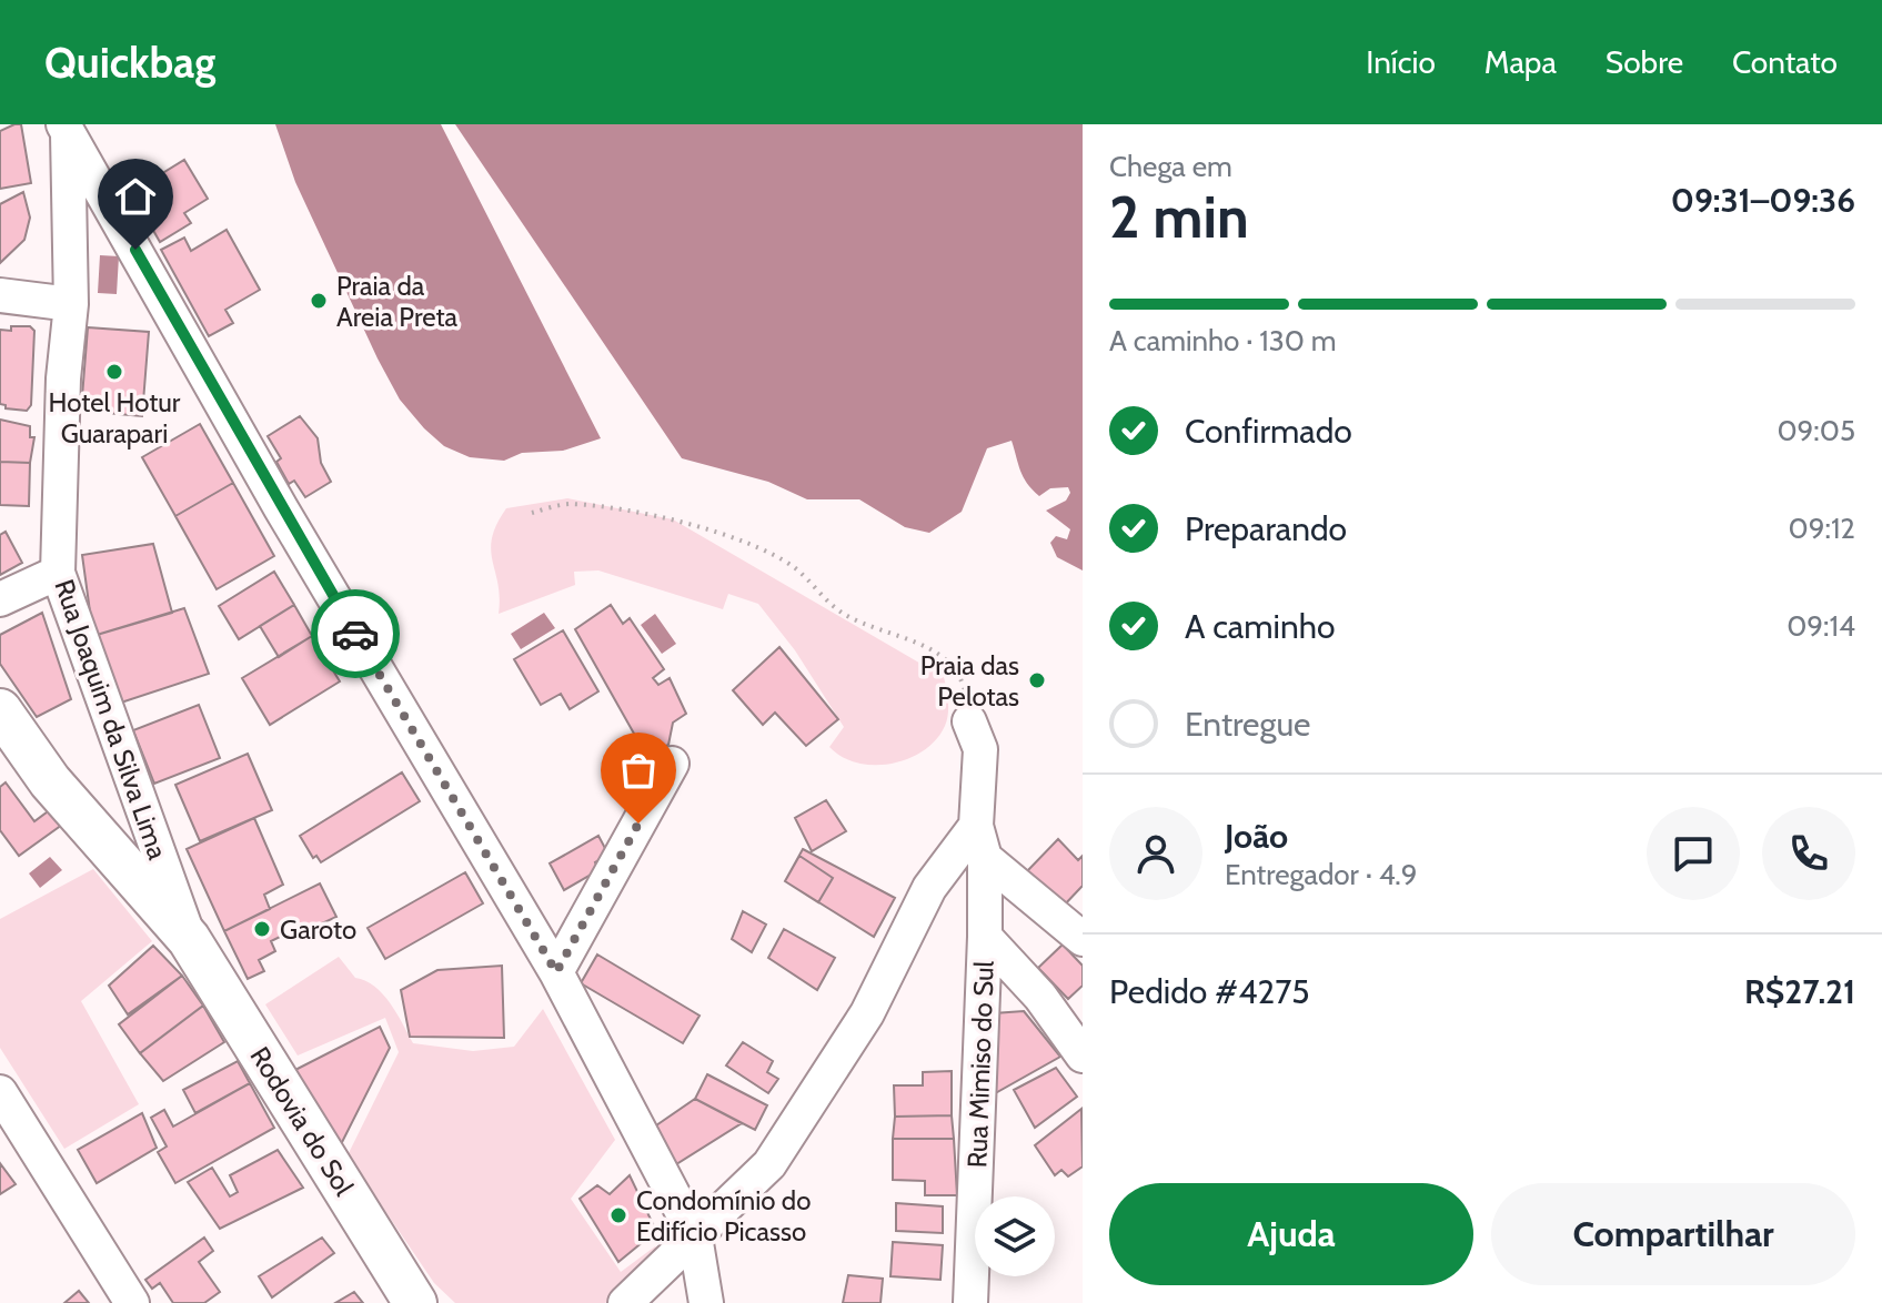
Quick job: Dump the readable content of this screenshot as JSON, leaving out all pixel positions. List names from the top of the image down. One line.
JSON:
{"streets":{"main road":["Rodovia do Sol"],"street":["Rua Joaquim da Silva Lima","Rua Mimiso do Sul"]},"crossings":[["Rua Joaquim da Silva Lima","Rodovia do Sol"]],"places":["Praia da Areia Preta","Hotel Hotur Guarapari","Praia das Pelotas","Garoto","Condomínio do Edifício Picasso"],"page":{"header":"Quickbag","nav":["Início","Mapa","Sobre","Contato"],"heading":["2 min","Chega em","09:31–09:36"],"panel":["João","Entregador · 4.9","Pedido #4275","R$27.21"],"bar":"A caminho · 130 m","list":[["Confirmado","09:05"],["Preparando","09:12"],["A caminho","09:14"],"Entregue"],"buttons":["Ajuda","Compartilhar"]}}
